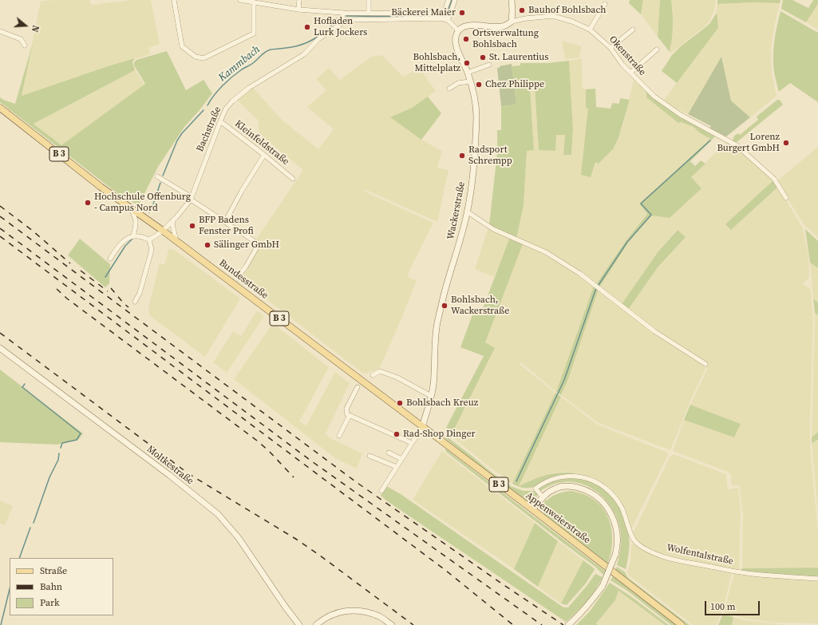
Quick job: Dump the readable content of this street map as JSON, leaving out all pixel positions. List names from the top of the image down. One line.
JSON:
{"streets":{"main road":["B 3","Bundesstraße","Appenweierstraße"],"street":["Okenstraße","Bachstraße","Kleinfeldstraße","Wackerstraße","Moltkestraße","Wolfentalstraße"]},"crossings":[["Okenstraße","Wackerstraße"],["Bachstraße","Kleinfeldstraße"],["Bachstraße","Bundesstraße"],["Wackerstraße","Bundesstraße"],["Wackerstraße","Appenweierstraße"],["Bundesstraße","Appenweierstraße"]],"water":["Kammbach"],"places":["Bauhof Bohlsbach","Bäckerei Maier","Hofladen Lurk Jockers","Ortsverwaltung Bohlsbach","St. Laurentius","Bohlsbach, Mittelplatz","Chez Philippe","Lorenz Burgert GmbH","Radsport Schrempp","Hochschule Offenburg - Campus Nord","BFP Badens Fenster Profi","Sälinger GmbH","Bohlsbach, Wackerstraße","Bohlsbach Kreuz","Rad-Shop Dinger"],"legend":["Straße","Bahn","Park"],"scale_bar":"100 m","north":"right"}
